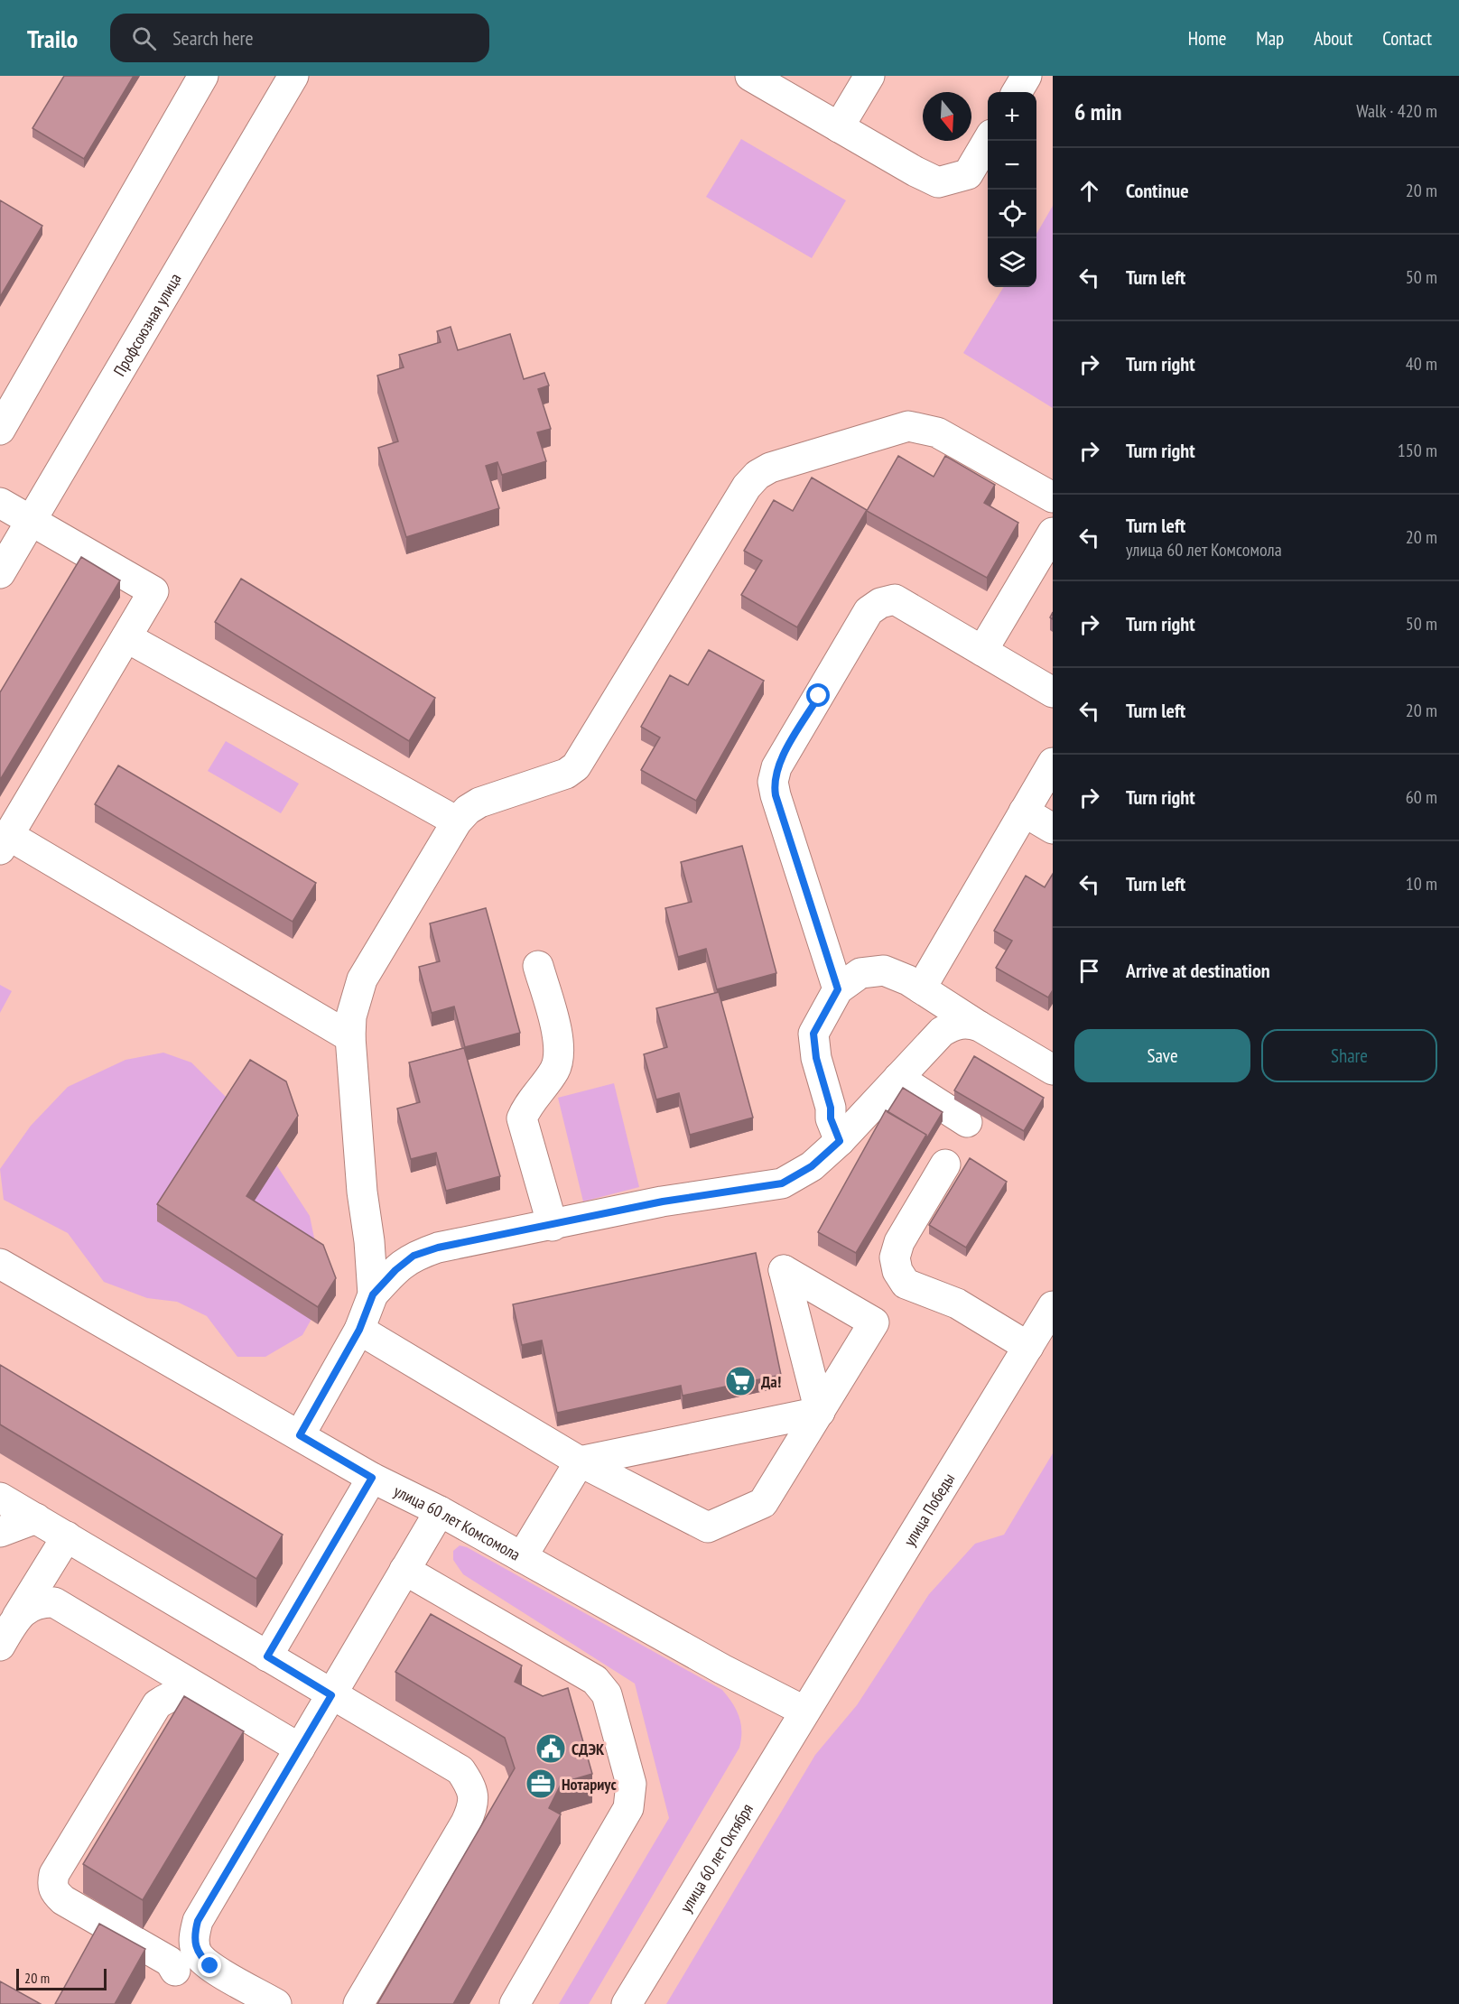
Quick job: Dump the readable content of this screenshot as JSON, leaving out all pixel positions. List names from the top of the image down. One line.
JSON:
{"streets":{"street":["Профсоюзная улица","улица Победы","улица 60 лет Комсомола","улица 60 лет Октября"]},"crossings":[["улица Победы","улица 60 лет Комсомола"],["улица Победы","улица 60 лет Октября"],["улица 60 лет Комсомола","улица 60 лет Октября"]],"places":{"supermarket":["Да!"],"public building":["СДЭК"],"office":["Нотариус"]},"scale_bar":"20 m","north":"bottom","page":{"header":"Trailo","search":"Search here","nav":["Home","Map","About","Contact"],"heading":["6 min","Walk · 420 m"],"map_buttons":["+","−"],"list":[["Continue","20 m"],["Turn left","50 m"],["Turn right","40 m"],["Turn right","150 m"],["Turn left","улица 60 лет Комсомола","20 m"],["Turn right","50 m"],["Turn left","20 m"],["Turn right","60 m"],["Turn left","10 m"],"Arrive at destination"],"buttons":["Save","Share"],"scale":"20 m"}}
